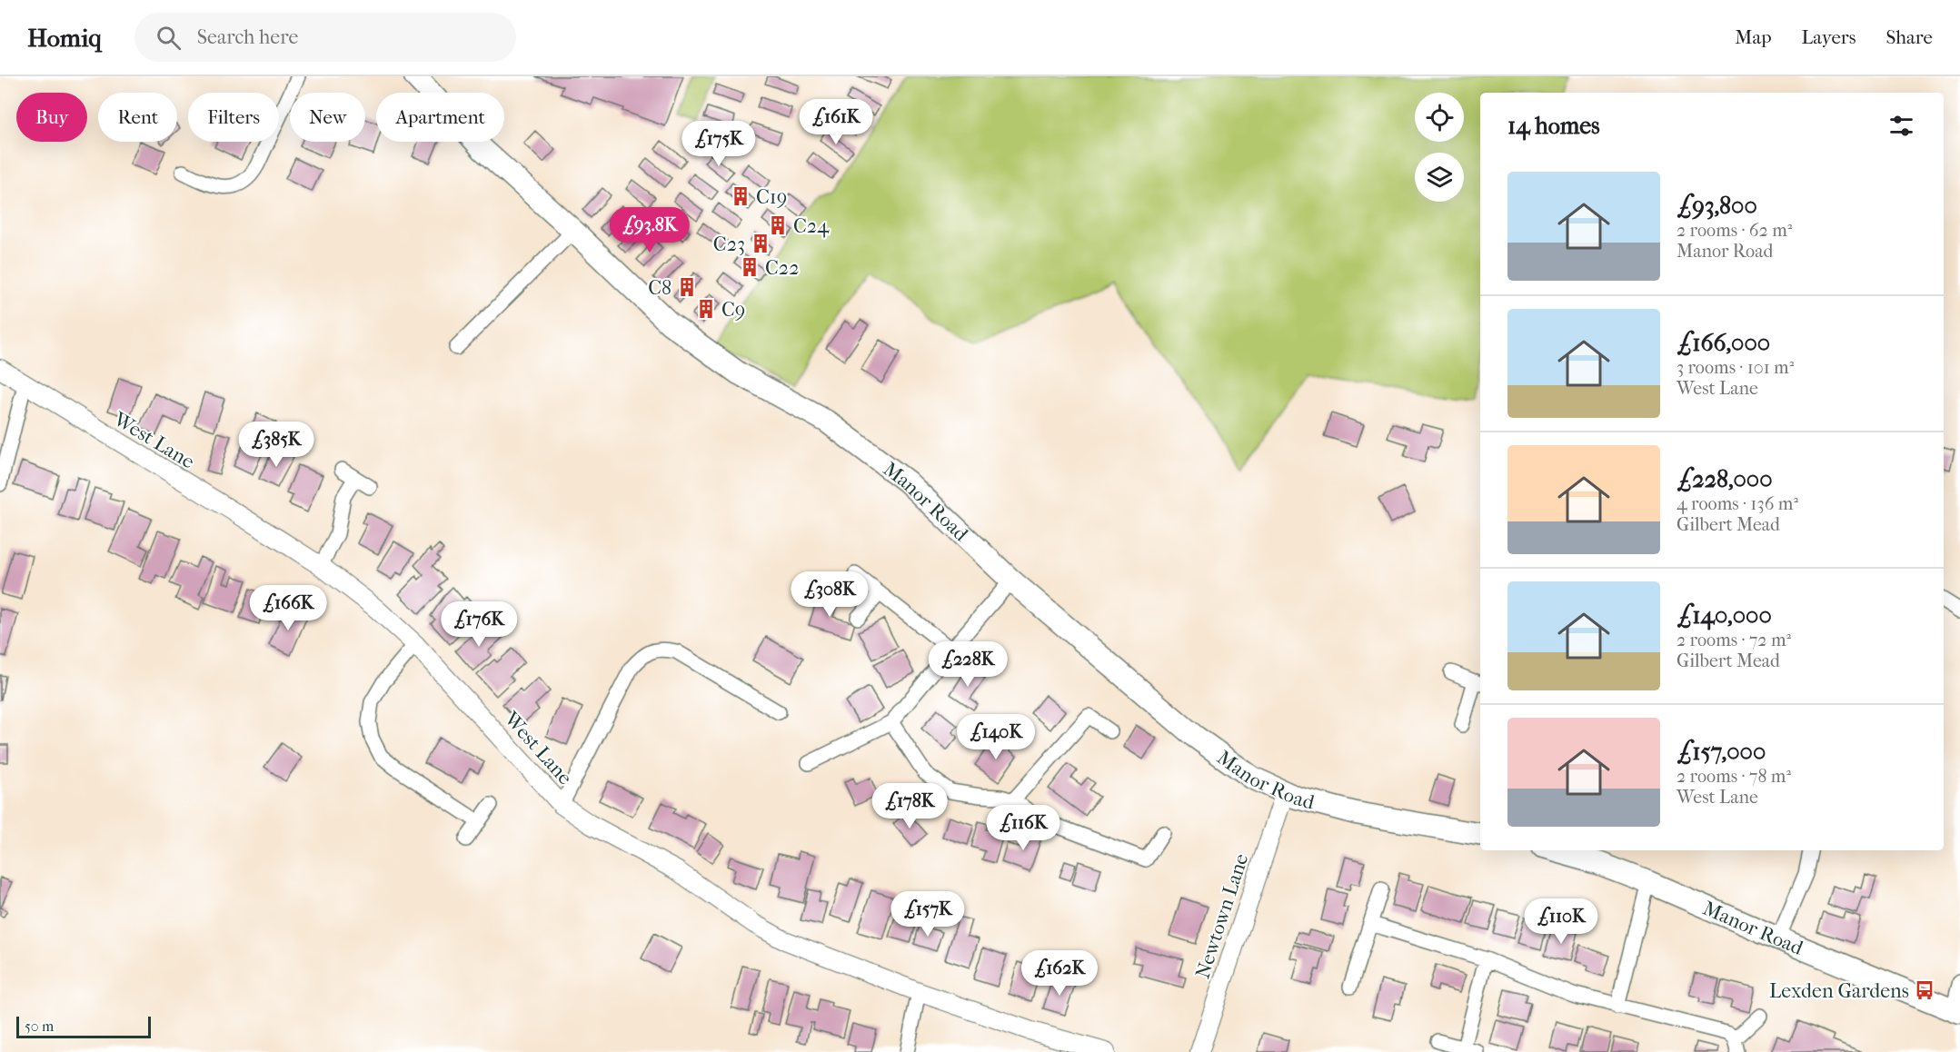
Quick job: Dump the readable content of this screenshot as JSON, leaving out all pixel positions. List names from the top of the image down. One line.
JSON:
{"streets":{"main road":["Manor Road"],"street":["West Lane","Newtown Lane"]},"crossings":[["Manor Road","Newtown Lane"]],"places":{"building":["C19","C24","C23","C22","C8","C9"],"bus stop":["Lexden Gardens"]},"scale_bar":"50 m","page":{"header":"Homiq","search":"Search here","nav":["Map","Layers","Share"],"chip":["Buy","Rent","Filters","New","Apartment"],"heading":"14 homes","price":["£161K","£175K","£93.8K","£385K","£308K","£166K","£176K","£228K","£140K","£178K","£116K","£157K","£110K","£162K"],"list":[{"name":"£93,800","note":"2 rooms · 62 m² · Manor Road"},{"name":"£166,000","note":"3 rooms · 101 m² · West Lane"},{"name":"£228,000","note":"4 rooms · 136 m² · Gilbert Mead"},{"name":"£140,000","note":"2 rooms · 72 m² · Gilbert Mead"},{"name":"£157,000","note":"2 rooms · 78 m² · West Lane"}],"scale":"50 m"}}
